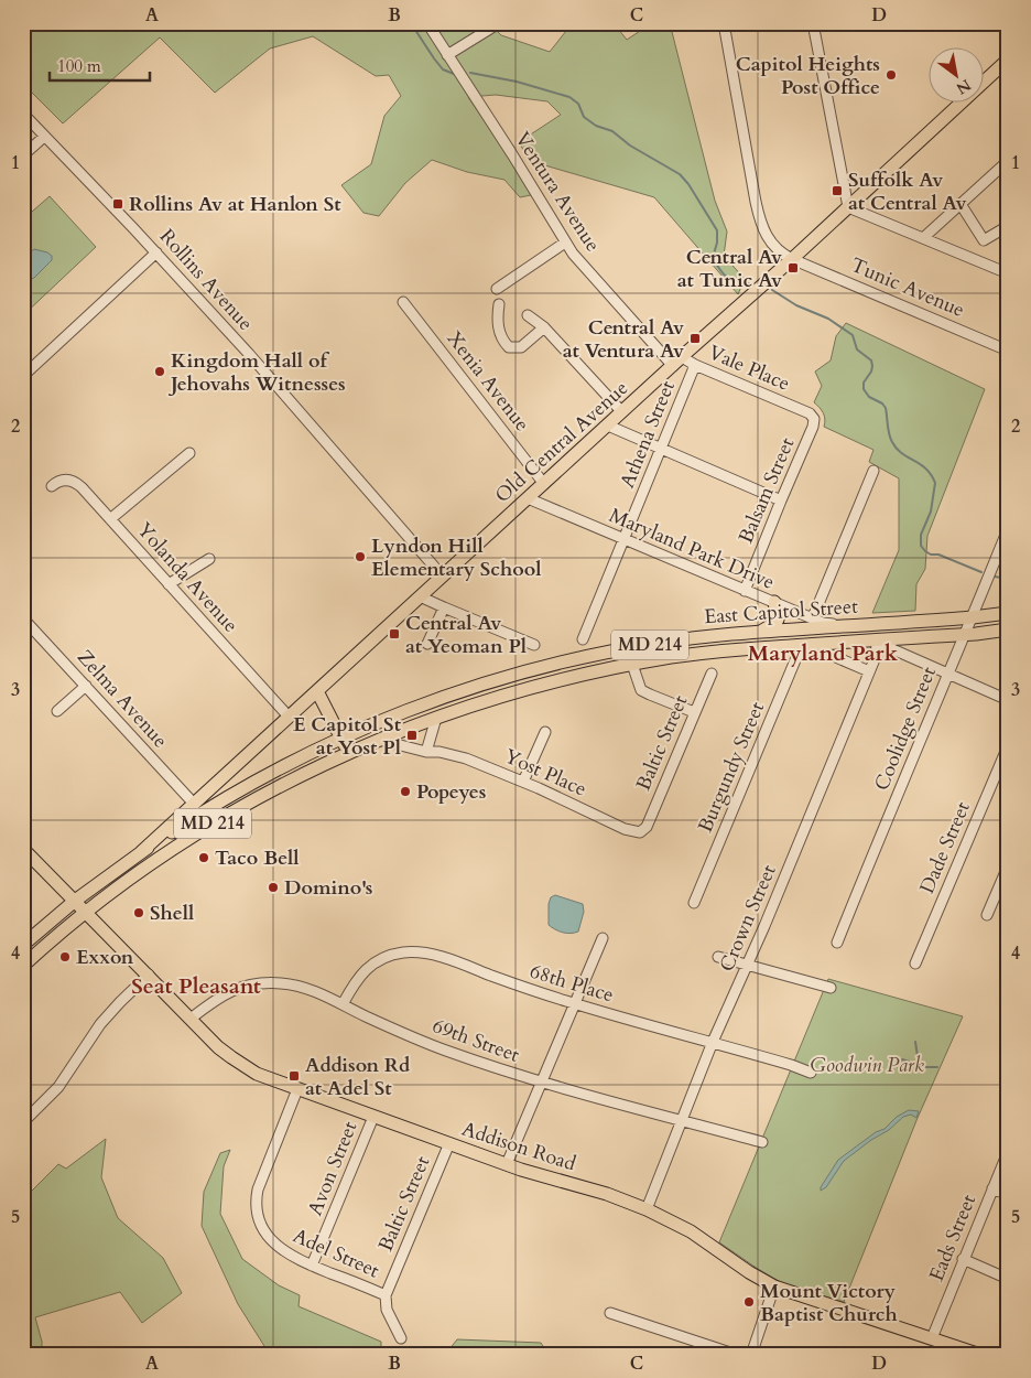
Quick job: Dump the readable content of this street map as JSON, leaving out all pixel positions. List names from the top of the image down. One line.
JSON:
{"streets":{"main road":["Old Central Avenue","East Capitol Street","MD 214","Addison Road"],"street":["Ventura Avenue","Rollins Avenue","Tunic Avenue","Vale Place","Xenia Avenue","Athena Street","Balsam Street","Maryland Park Drive","Yolanda Avenue","Zelma Avenue","Coolidge Street","Baltic Street","Burgundy Street","Yost Place","Dade Street","Crown Street","68th Place","69th Street","Avon Street","Eads Street","Adel Street"]},"crossings":[["Ventura Avenue","Vale Place"],["Ventura Avenue","Old Central Avenue"],["Rollins Avenue","Old Central Avenue"],["Tunic Avenue","Old Central Avenue"],["Vale Place","Athena Street"],["Vale Place","Old Central Avenue"],["Vale Place","Balsam Street"],["Xenia Avenue","Old Central Avenue"],["Athena Street","Maryland Park Drive"],["Old Central Avenue","Maryland Park Drive"],["Old Central Avenue","Yolanda Avenue"],["Old Central Avenue","MD 214"],["Old Central Avenue","Zelma Avenue"],["Balsam Street","Maryland Park Drive"],["Maryland Park Drive","East Capitol Street"],["East Capitol Street","MD 214"],["East Capitol Street","Coolidge Street"],["East Capitol Street","Burgundy Street"],["East Capitol Street","Yost Place"],["East Capitol Street","Crown Street"],["MD 214","Addison Road"],["Baltic Street","Yost Place"],["Baltic Street","Addison Road"],["Baltic Street","Adel Street"],["Crown Street","68th Place"],["Crown Street","69th Street"],["Crown Street","Addison Road"],["68th Place","69th Street"],["69th Street","Addison Road"],["Addison Road","Avon Street"],["Addison Road","Eads Street"],["Addison Road","Adel Street"],["Avon Street","Adel Street"]],"districts":["Maryland Park","Seat Pleasant"],"parks":["Goodwin Park"],"places":{"other":["Capitol Heights Post Office","Kingdom Hall of Jehovahs Witnesses","Lyndon Hill Elementary School","Popeyes","Taco Bell","Domino's","Shell","Exxon","Mount Victory Baptist Church"],"transit":["Suffolk Av at Central Av","Rollins Av at Hanlon St","Central Av at Tunic Av","Central Av at Ventura Av","Central Av at Yeoman Pl","E Capitol St at Yost Pl","Addison Rd at Adel St"]},"scale_bar":"100 m","north":"bottom right","grid":{"columns":["A","B","C","D"],"rows":["1","2","3","4","5"]}}
